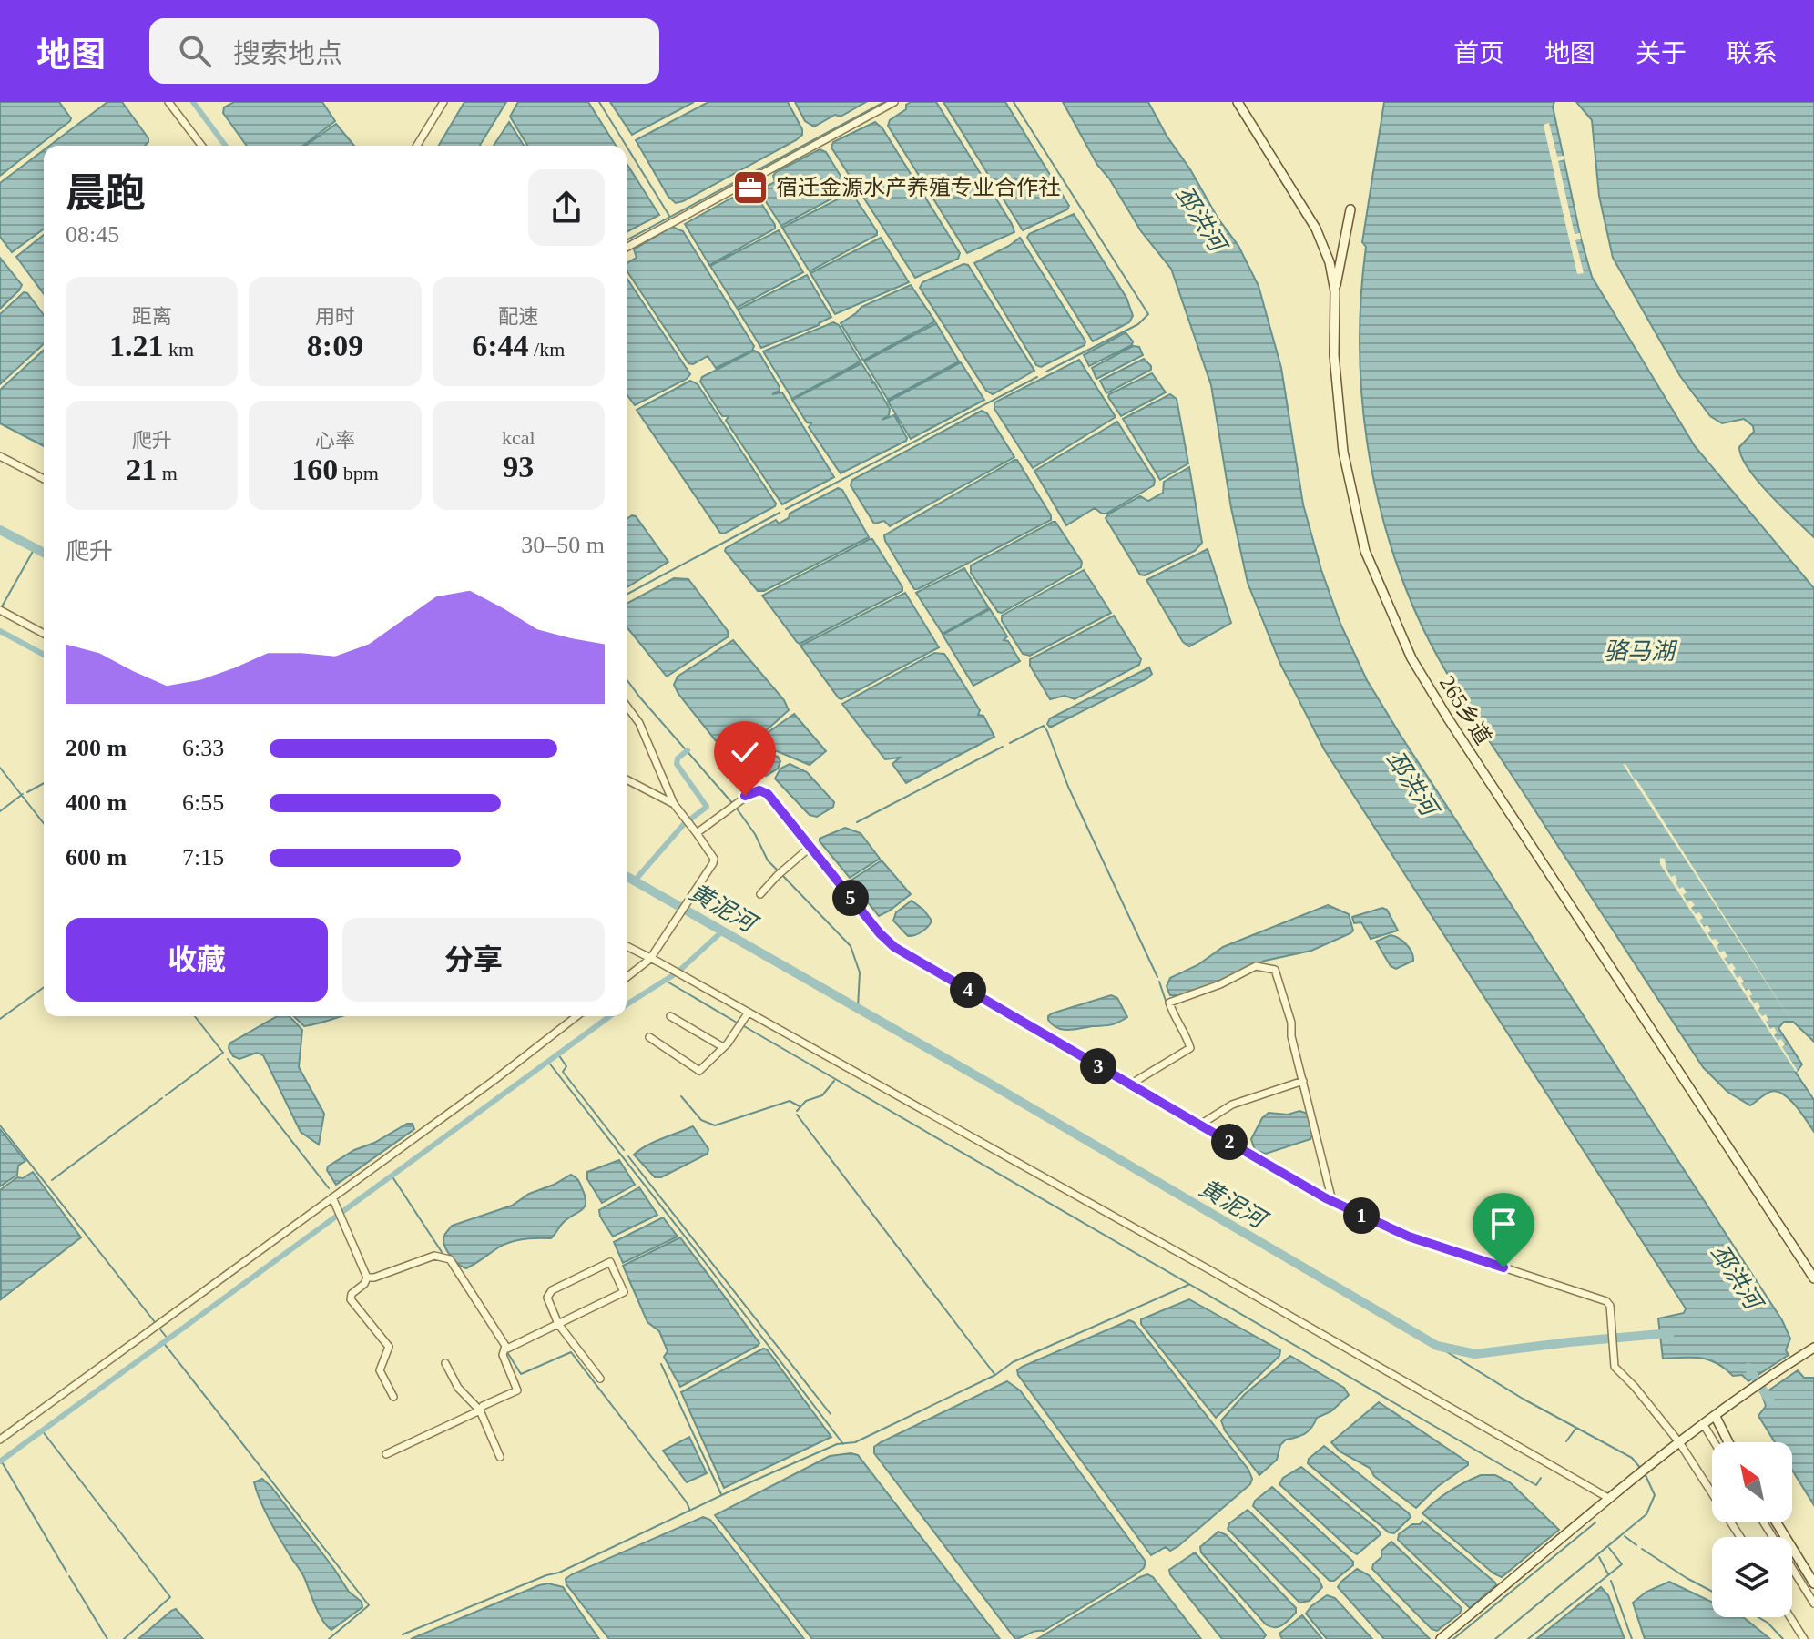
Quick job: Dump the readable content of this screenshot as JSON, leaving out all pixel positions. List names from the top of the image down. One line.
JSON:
{"streets":{"street":["265乡道"]},"water":["邳洪河","骆马湖","黄泥河"],"places":{"office":["宿迁金源水产养殖专业合作社"]},"north":"top left","page":{"header":"地图","search":"搜索地点","nav":["首页","地图","关于","联系"],"heading":["晨跑","08:45"],"stats":[["距离","1.21 km"],["用时","8:09"],["配速","6:44 /km"],["爬升","21 m"],["心率","160 bpm"],["kcal","93"]],"chart":["爬升","30–50 m"],"list":[{"name":"200 m","note":"6:33"},{"name":"400 m","note":"6:55"},{"name":"600 m","note":"7:15"}],"pins":["5","4","3","2","1"],"buttons":["收藏","分享"]}}
